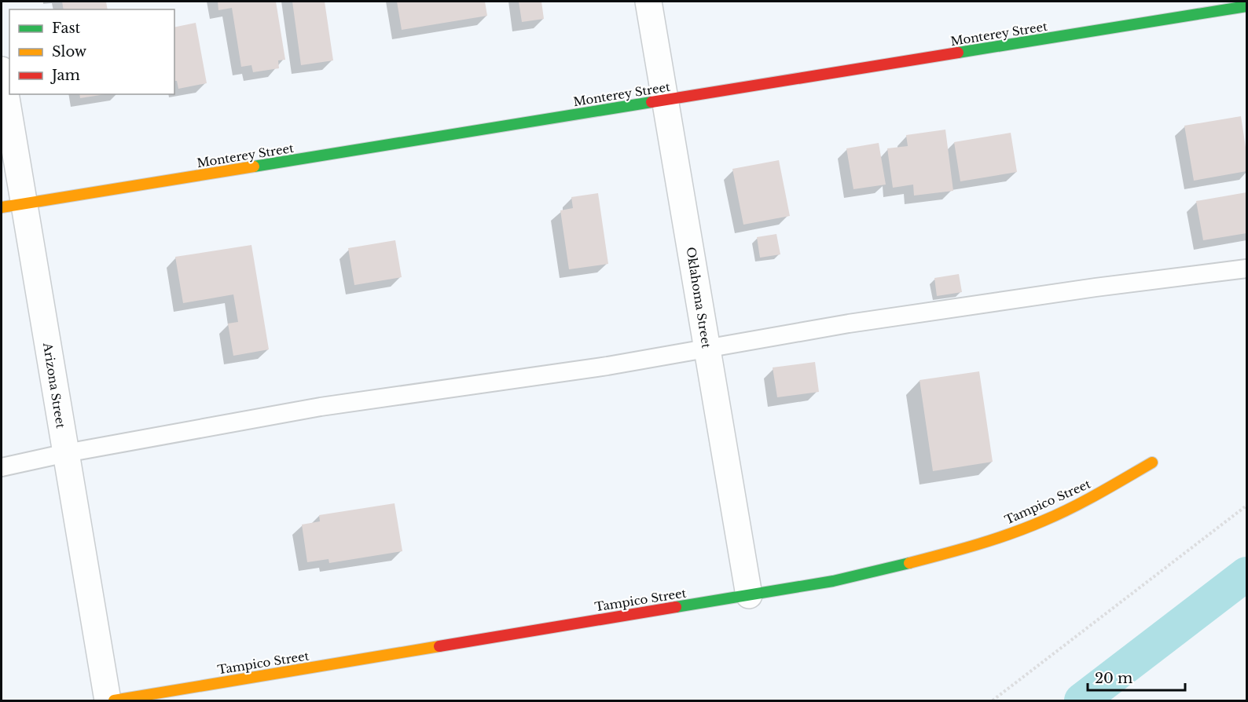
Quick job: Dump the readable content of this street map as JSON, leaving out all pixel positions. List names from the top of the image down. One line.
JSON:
{"streets":{"street":["Monterey Street","Oklahoma Street","Arizona Street","Tampico Street"]},"crossings":[["Monterey Street","Oklahoma Street"],["Monterey Street","Arizona Street"],["Oklahoma Street","Tampico Street"]],"legend":["Fast","Slow","Jam"],"scale_bar":"20 m"}
